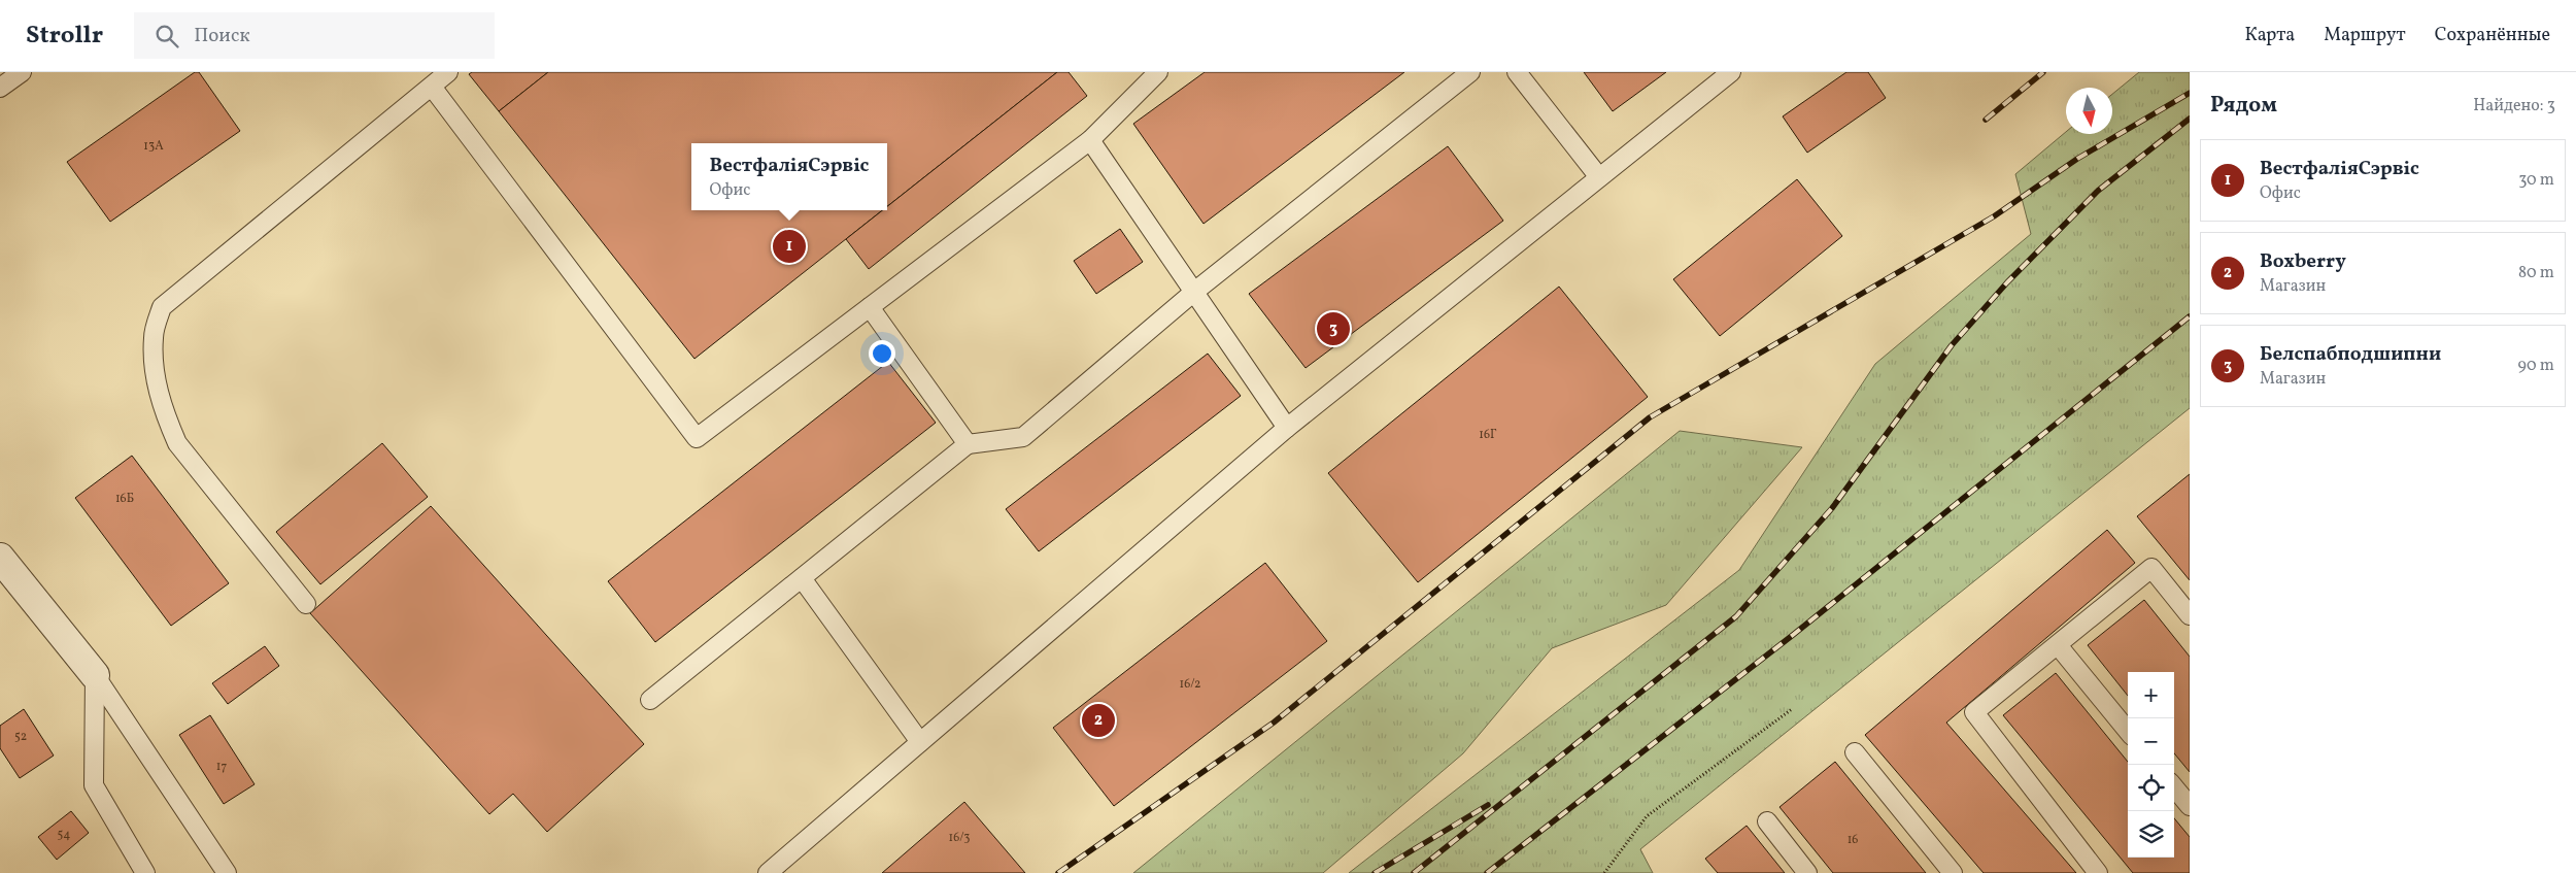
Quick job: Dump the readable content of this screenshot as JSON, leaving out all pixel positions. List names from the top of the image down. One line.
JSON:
{"house_numbers":["13А","16Г","16Б","16/2","52","17","54","16/3","16"],"north":"bottom","page":{"header":"Strollr","search":"Поиск","nav":["Карта","Маршрут","Сохранённые"],"heading":["Рядом","Найдено: 3"],"list":[{"mark":"1","name":"ВестфаліяСэрвіс","note":"Офис","value":"30 m"},{"mark":"2","name":"Boxberry","note":"Магазин","value":"80 m"},{"mark":"3","name":"Белспабподшипни","note":"Магазин","value":"90 m"}],"popup":["ВестфаліяСэрвіс","Офис"],"pins":["1","3","2"],"map_buttons":["+","−"]}}
